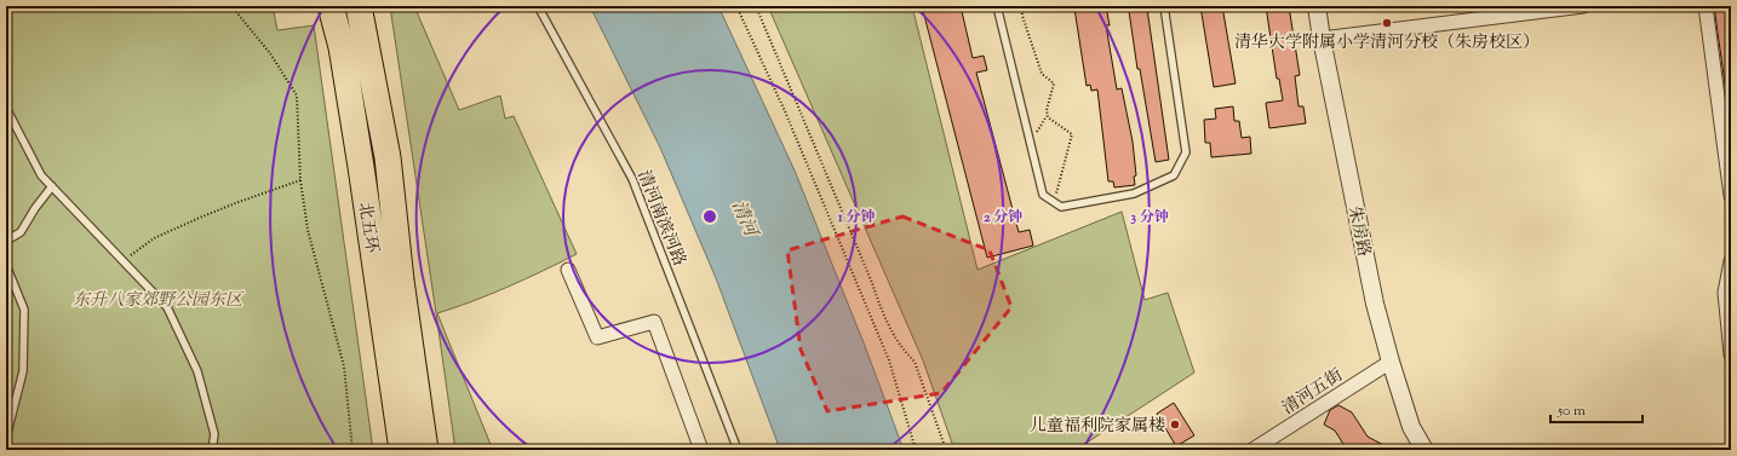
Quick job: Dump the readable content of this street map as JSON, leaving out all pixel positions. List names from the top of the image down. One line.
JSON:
{"streets":{"highway":["北五环"],"street":["朱房路","清河五街"],"lane":["清河南滨河路"]},"crossings":[["朱房路","清河五街"]],"water":["清河"],"parks":["东升八家郊野公园东区"],"places":["清华大学附属小学清河分校（朱房校区）","儿童福利院家属楼"],"scale_bar":"50 m","rings":["1 分钟","2 分钟","3 分钟"]}
